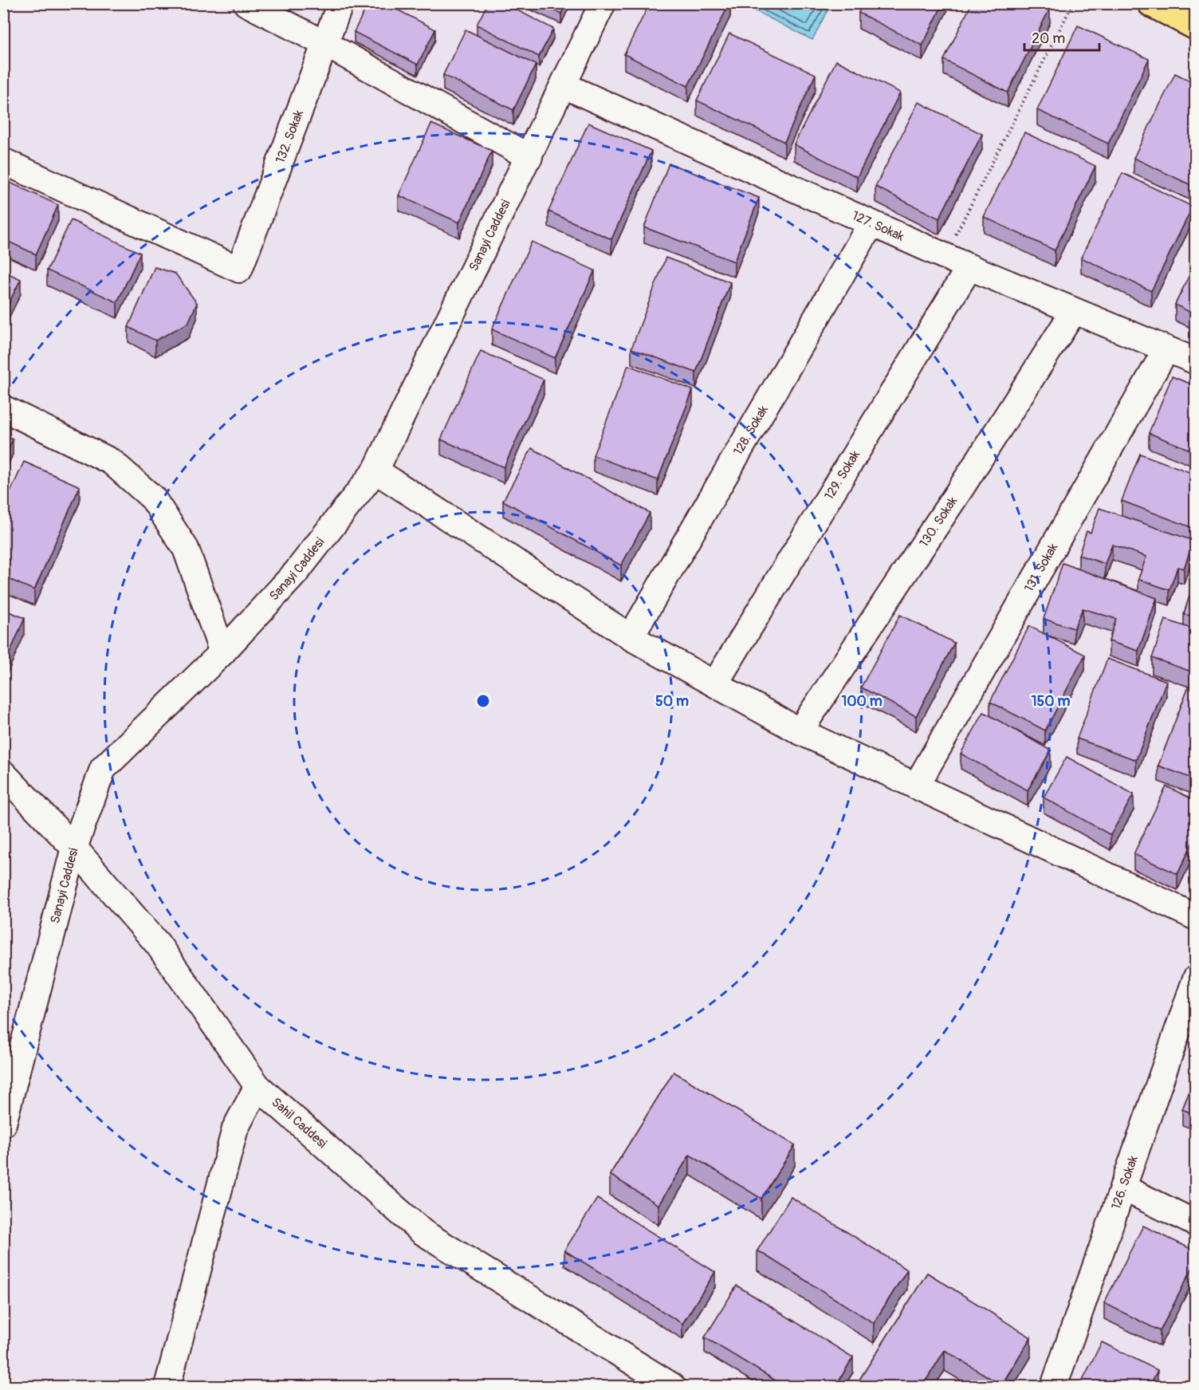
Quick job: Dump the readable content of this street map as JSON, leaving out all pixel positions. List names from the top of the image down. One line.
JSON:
{"streets":{"street":["132. Sokak","127. Sokak","Sanayi Caddesi","128. Sokak","129. Sokak","130. Sokak","131. Sokak","Sahil Caddesi","126. Sokak"]},"crossings":[["127. Sokak","Sanayi Caddesi"],["127. Sokak","128. Sokak"],["127. Sokak","129. Sokak"],["127. Sokak","130. Sokak"],["127. Sokak","131. Sokak"],["Sanayi Caddesi","Sahil Caddesi"]],"scale_bar":"20 m","rings":["50 m","100 m","150 m"]}
